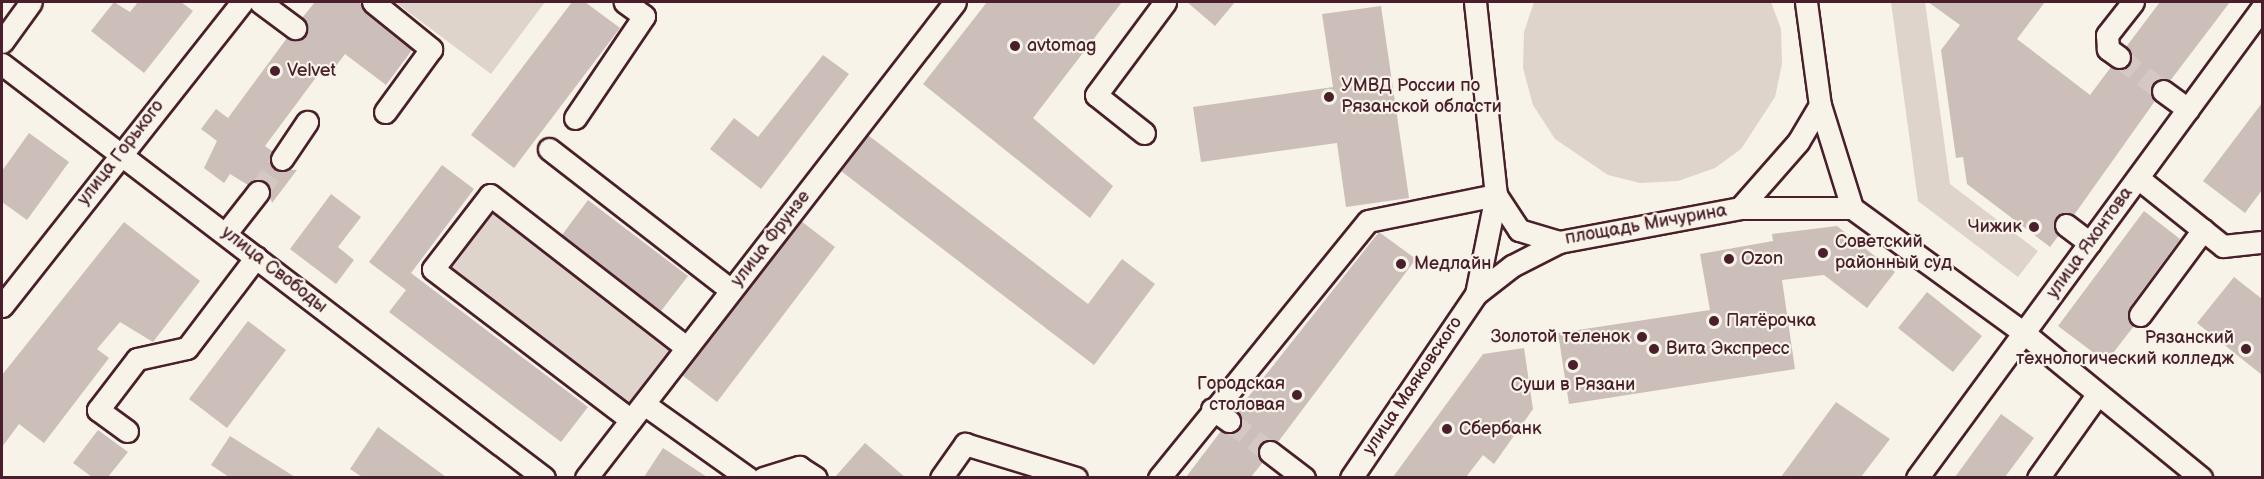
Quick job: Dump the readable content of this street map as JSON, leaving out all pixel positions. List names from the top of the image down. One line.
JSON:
{"streets":{"street":["улица Горького","площадь Мичурина","улица Фрунзе","улица Яхонтова","улица Свободы","улица Маяковского"]},"crossings":[["улица Горького","улица Свободы"],["площадь Мичурина","улица Маяковского"]],"places":["avtomag","Velvet","УМВД России по Рязанской области","Чижик","Советский районный суд","Ozon","Медлайн","Пятёрочка","Золотой теленок","Вита Экспресс","Рязанский технологический колледж","Суши в Рязани","Городская столовая","Сбербанк"]}
